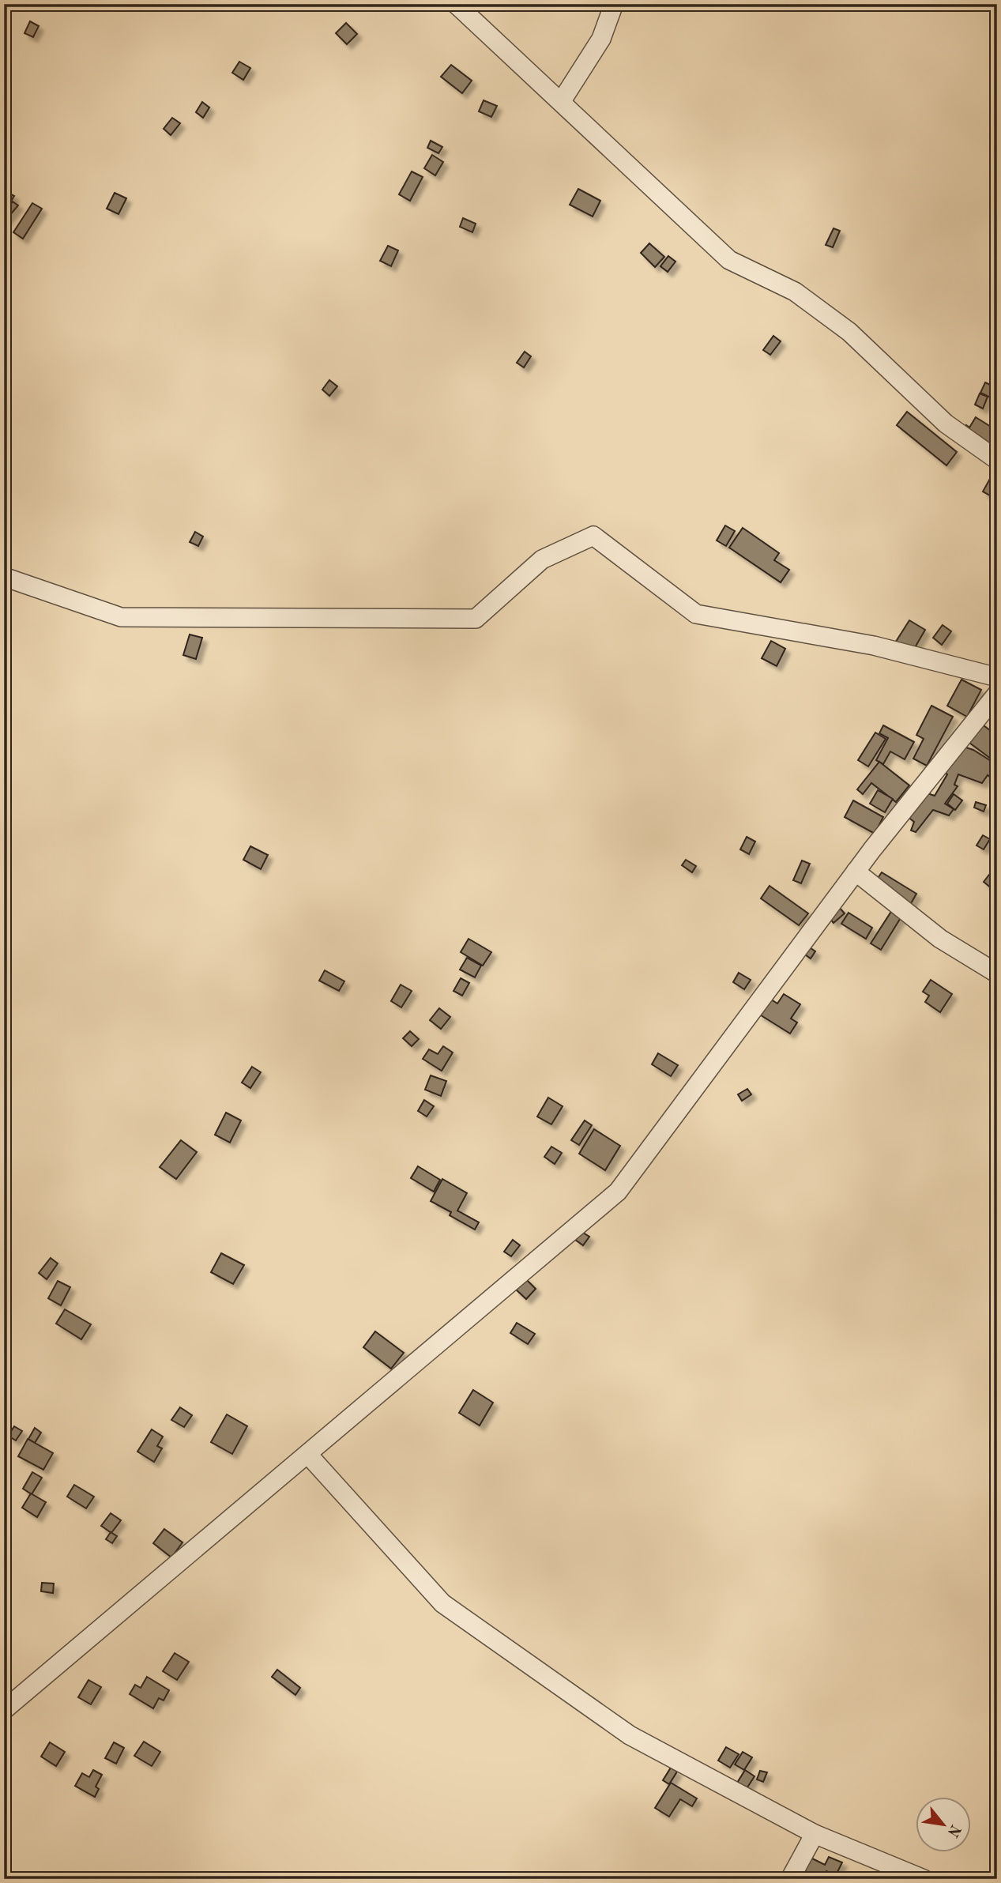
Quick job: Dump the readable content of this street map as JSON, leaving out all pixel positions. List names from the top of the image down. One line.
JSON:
{"north":"bottom right"}
